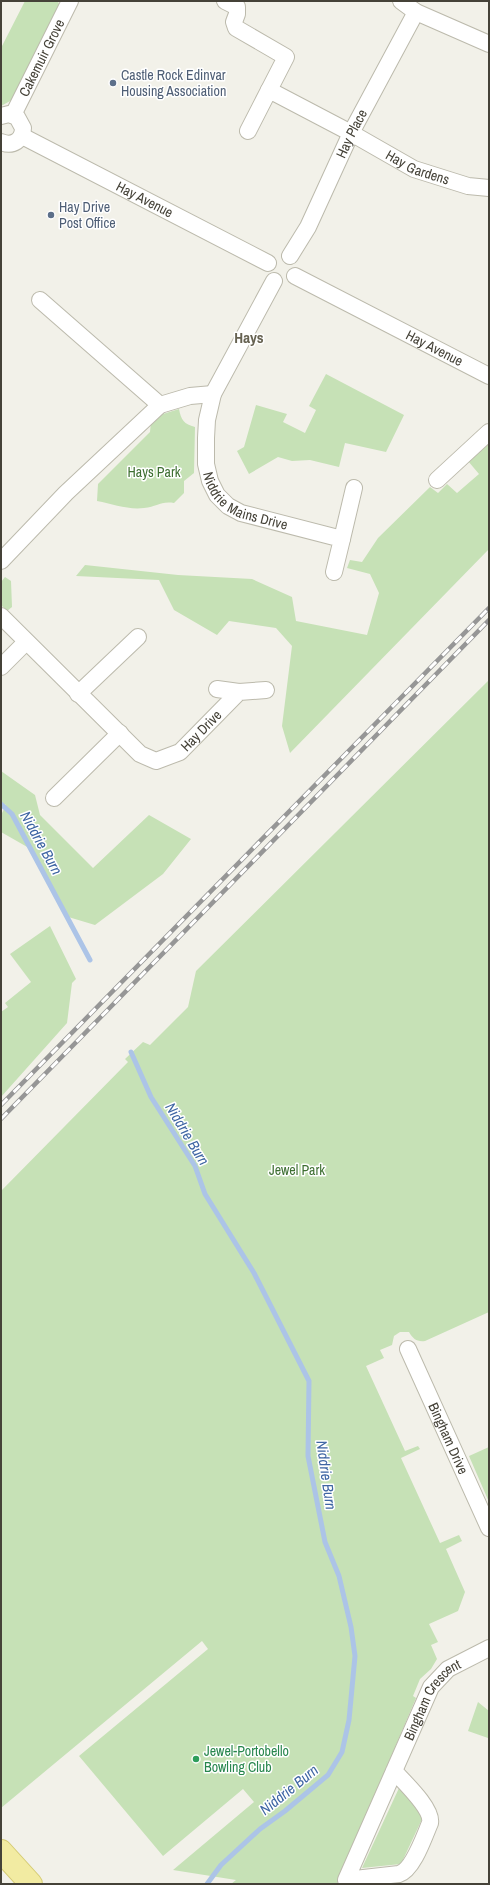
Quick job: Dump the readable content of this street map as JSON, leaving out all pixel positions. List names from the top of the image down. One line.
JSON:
{"streets":{"street":["Cakemuir Grove","Hay Place","Hay Gardens","Hay Avenue","Niddrie Mains Drive","Hay Drive","Bingham Drive","Bingham Crescent"]},"crossings":[["Hay Place","Hay Gardens"],["Hay Place","Hay Avenue"],["Hay Place","Niddrie Mains Drive"],["Hay Avenue","Niddrie Mains Drive"]],"districts":["Hays"],"water":["Niddrie Burn"],"parks":["Hays Park","Jewel Park"],"places":["Castle Rock Edinvar Housing Association","Hay Drive Post Office","Jewel-Portobello Bowling Club"]}
